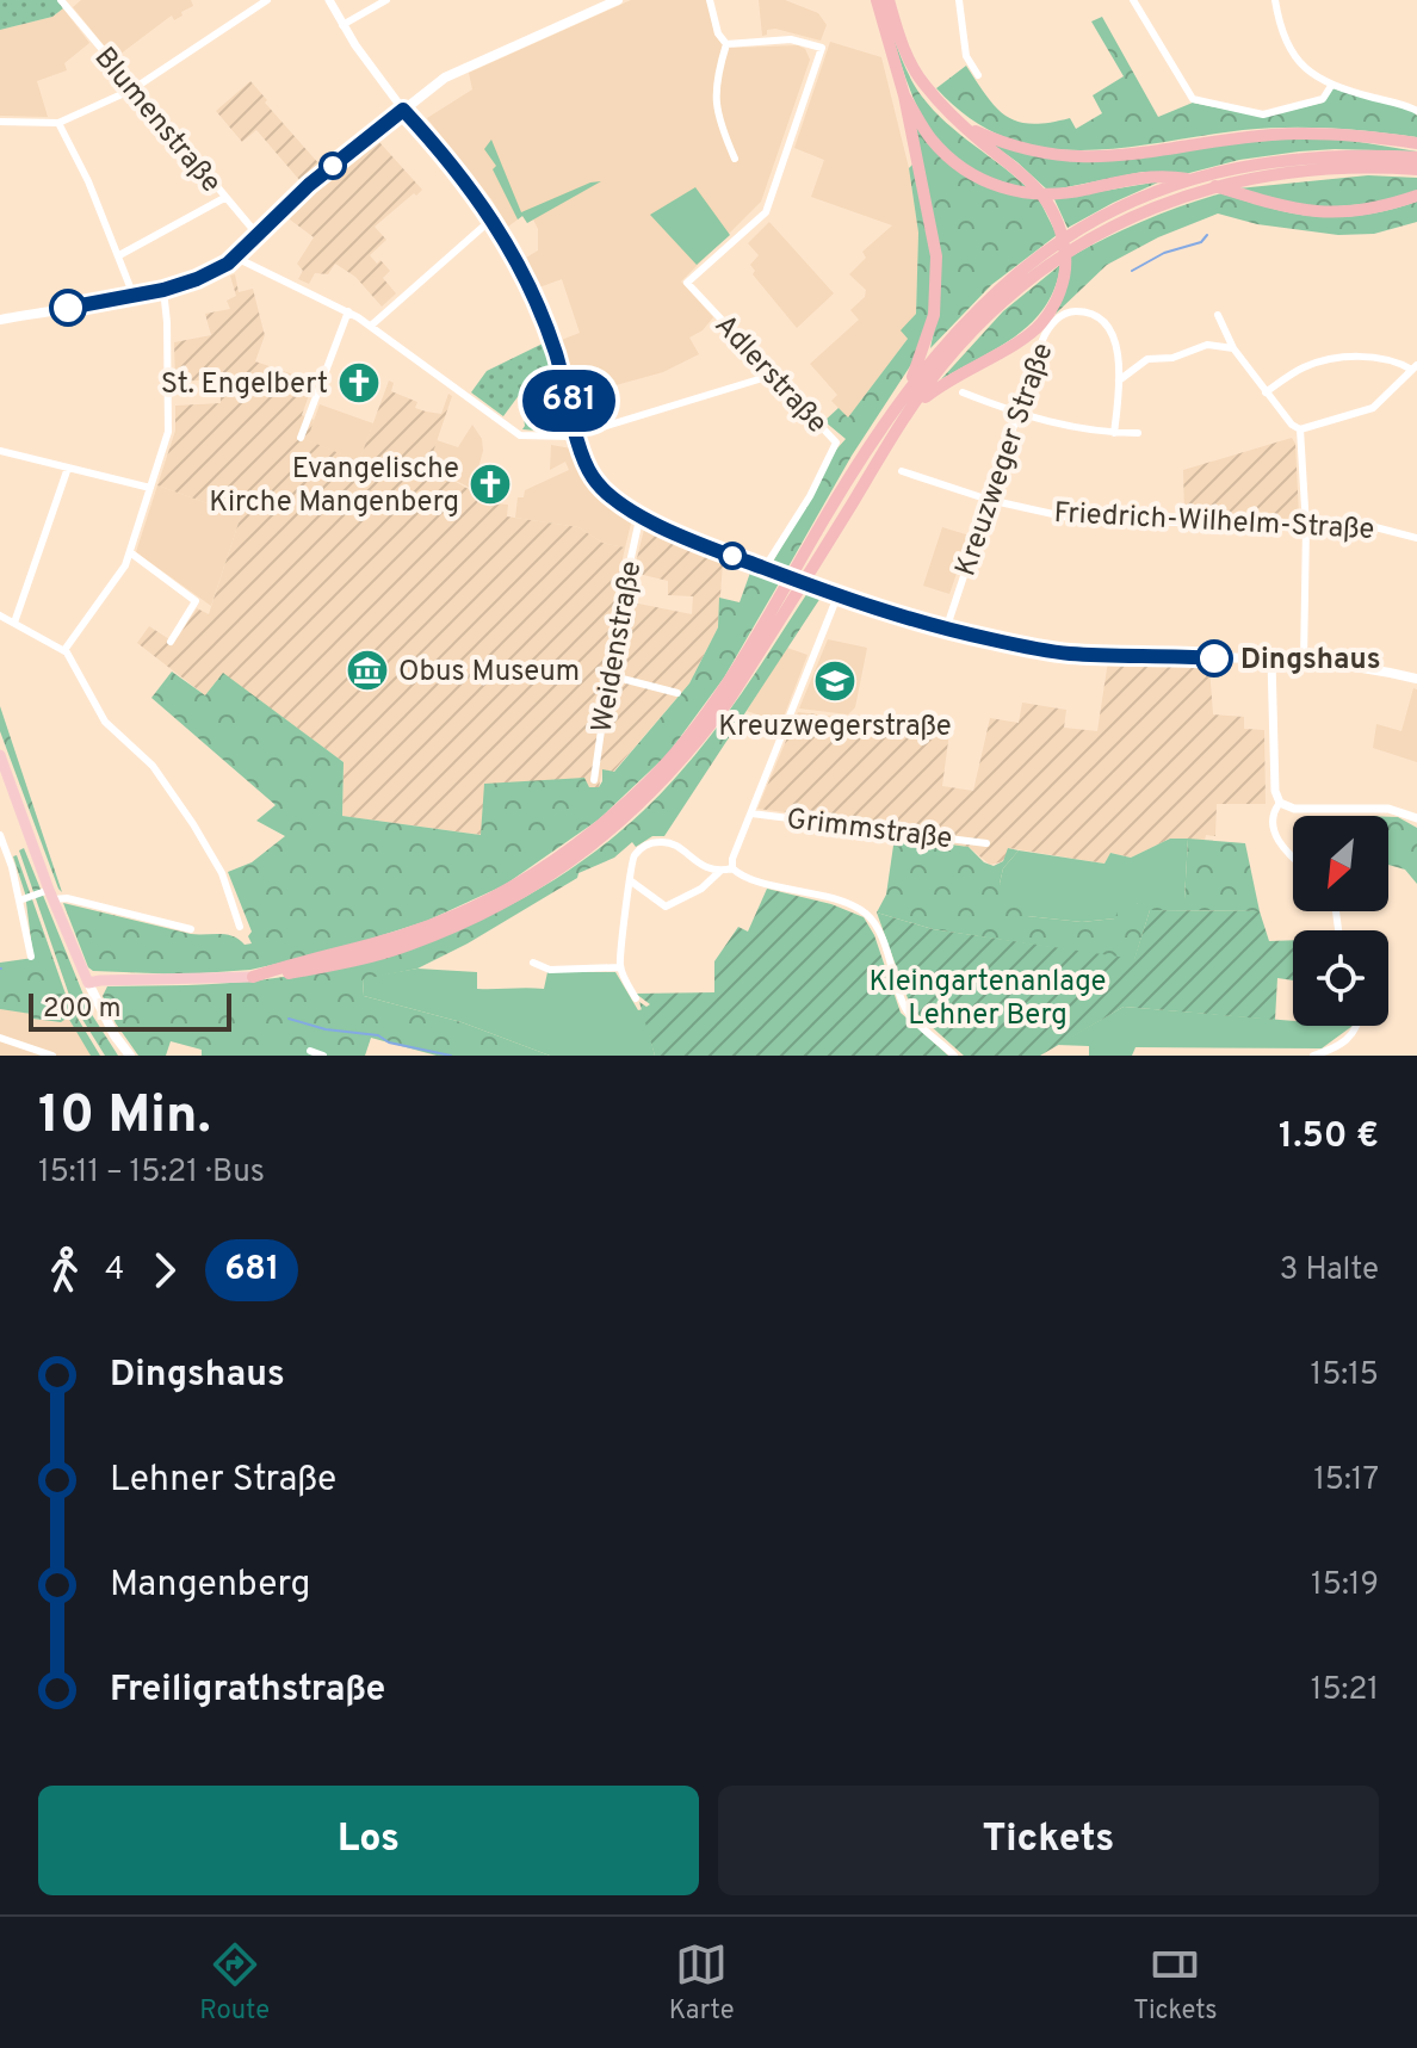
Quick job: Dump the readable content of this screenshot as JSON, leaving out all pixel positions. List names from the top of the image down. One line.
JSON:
{"streets":{"street":["Blumenstraße","Adlerstraße","Kreuzweger Straße","Friedrich-Wilhelm-Straße","Weidenstraße","Grimmstraße"]},"crossings":[["Kreuzweger Straße","Friedrich-Wilhelm-Straße"]],"parks":["Kleingartenanlage Lehner Berg"],"places":{"church":["St. Engelbert","Evangelische Kirche Mangenberg"],"other":["Dingshaus"],"museum":["Obus Museum"],"school or university":["Kreuzwegerstraße"]},"lines":["bus line 681"],"scale_bar":"200 m","north":"bottom left","page":{"on_map":"681","scale":"200 m","heading":["10 Min.","15:11 – 15:21 · Bus","1.50 €"],"legs":["4","681","3 Halte"],"list":[{"name":"Dingshaus","value":"15:15"},{"name":"Lehner Straße","value":"15:17"},{"name":"Mangenberg","value":"15:19"},{"name":"Freiligrathstraße","value":"15:21"}],"buttons":["Los","Tickets"],"tabs":["Route","Karte","Tickets"]}}
